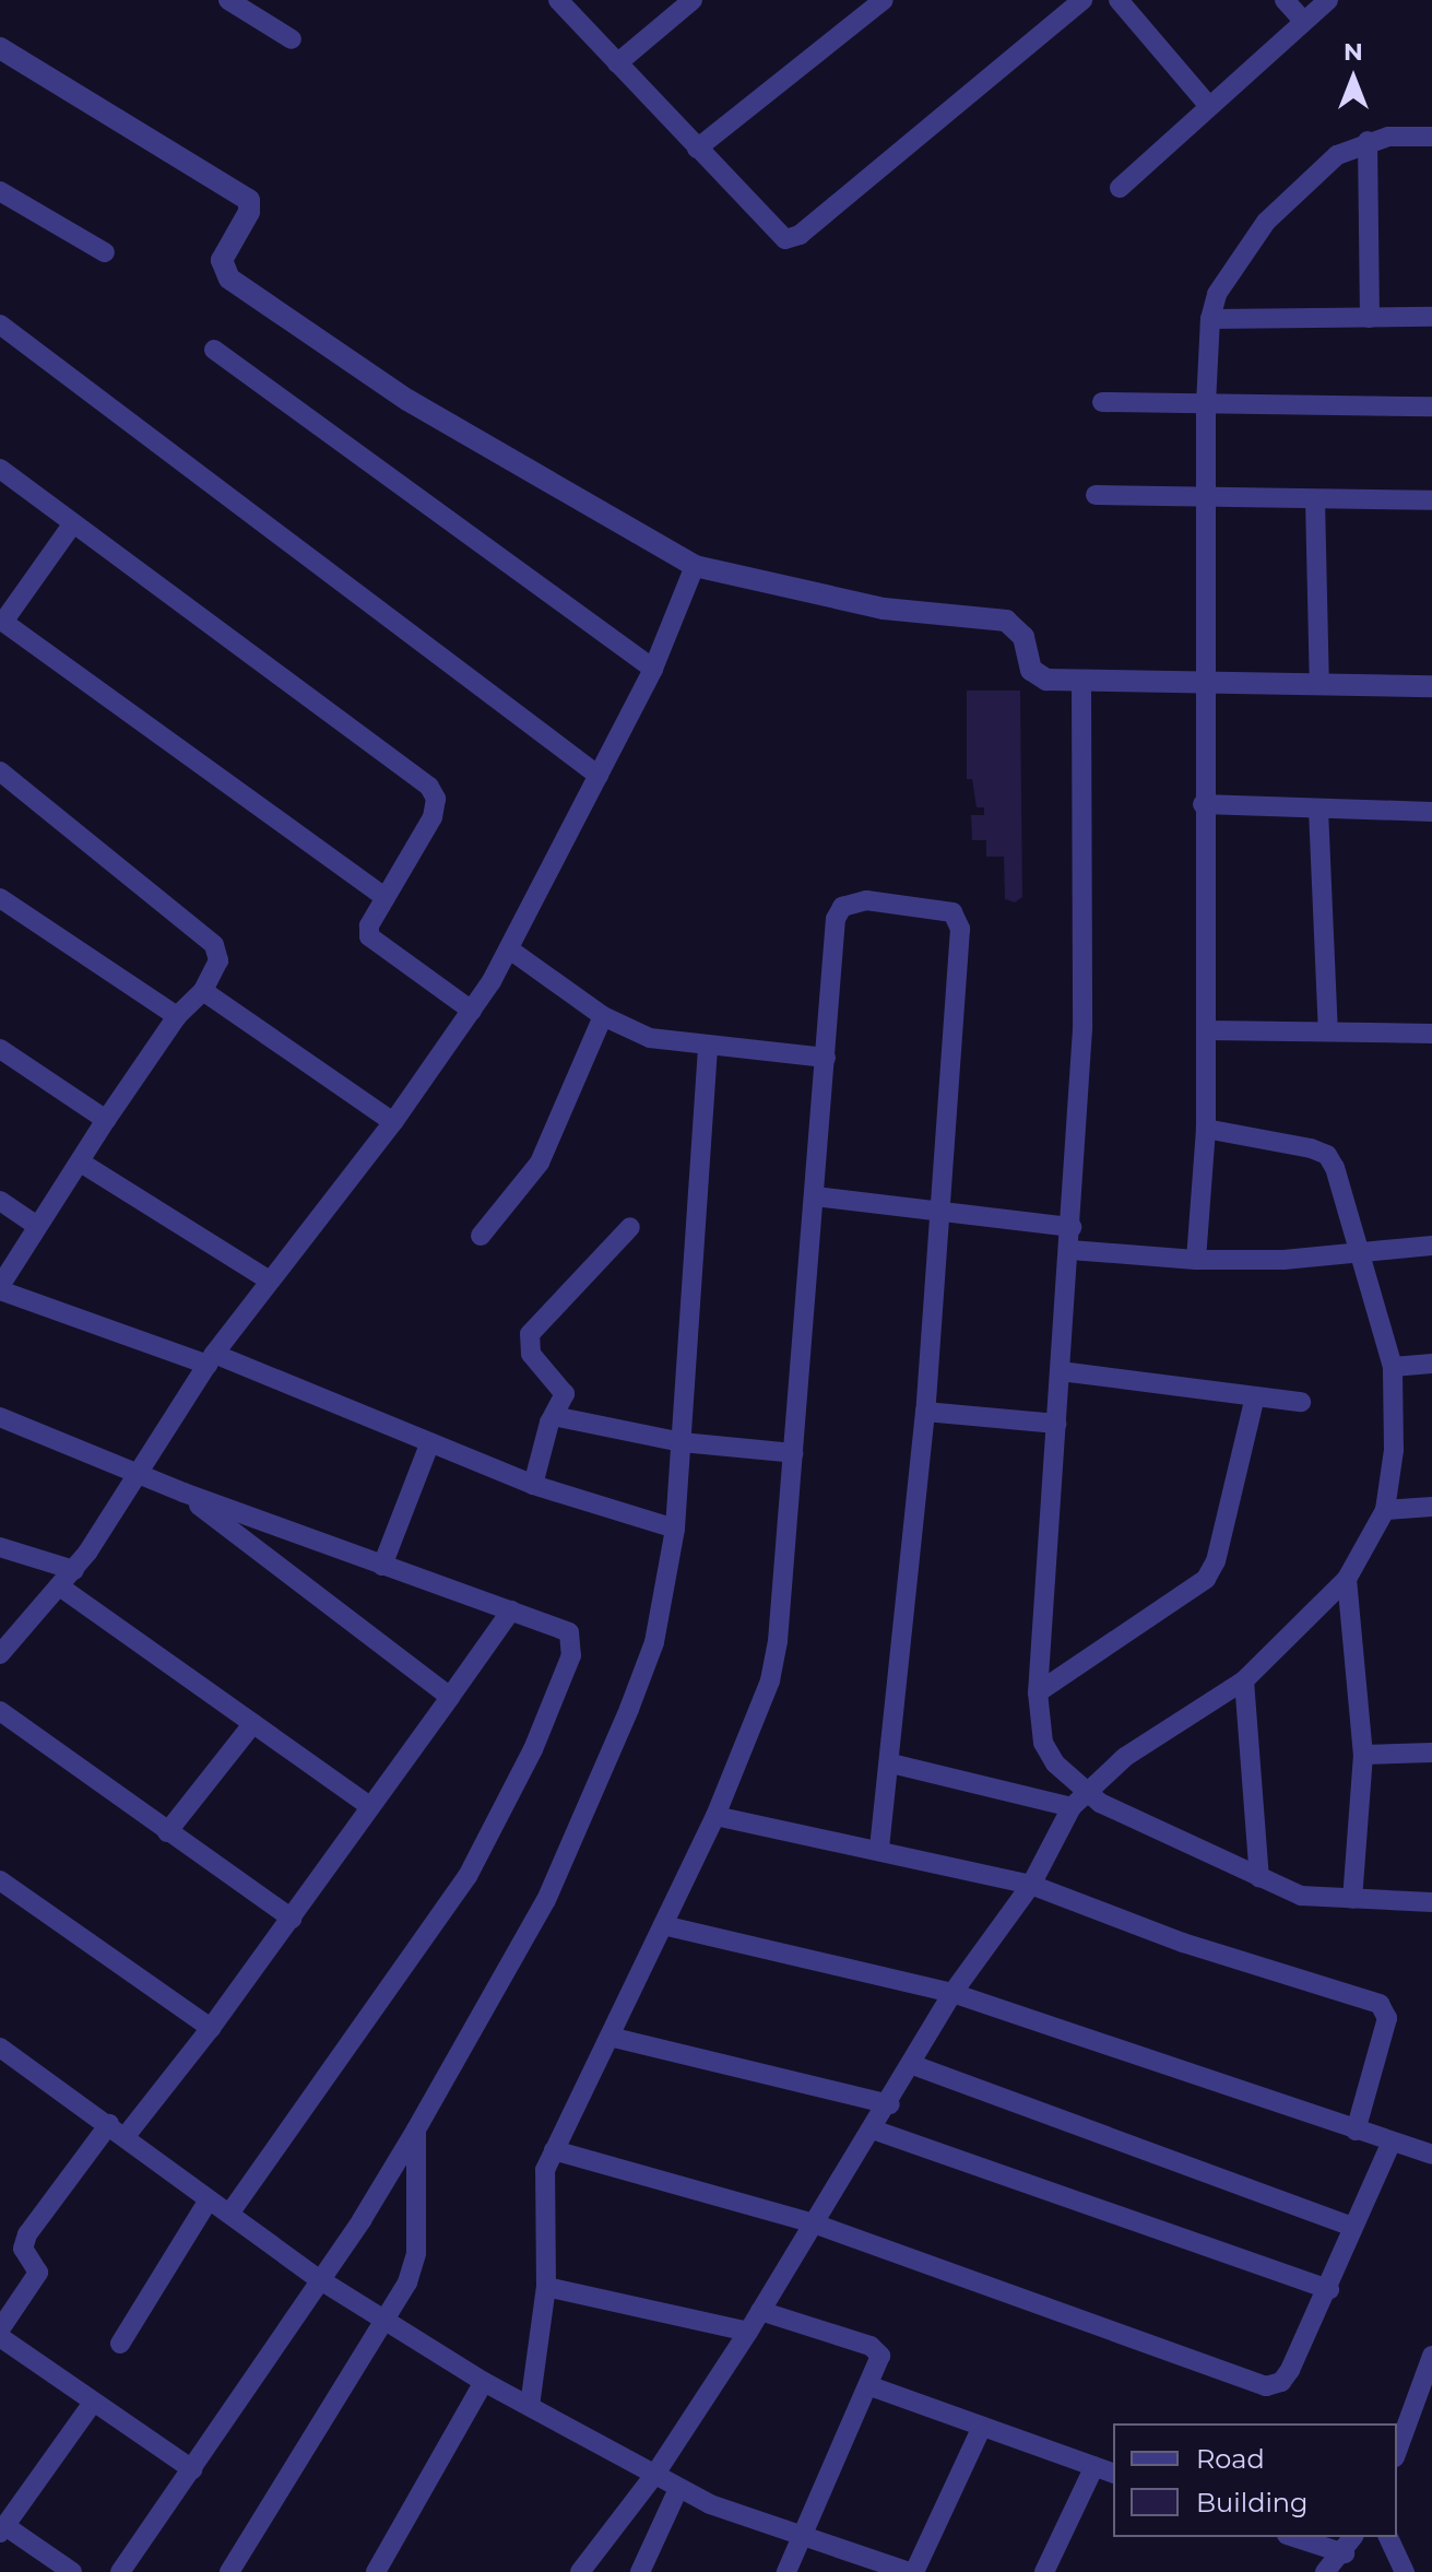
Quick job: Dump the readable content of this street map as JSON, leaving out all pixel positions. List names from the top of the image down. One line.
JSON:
{"legend":["Road","Building"],"north":"top"}
